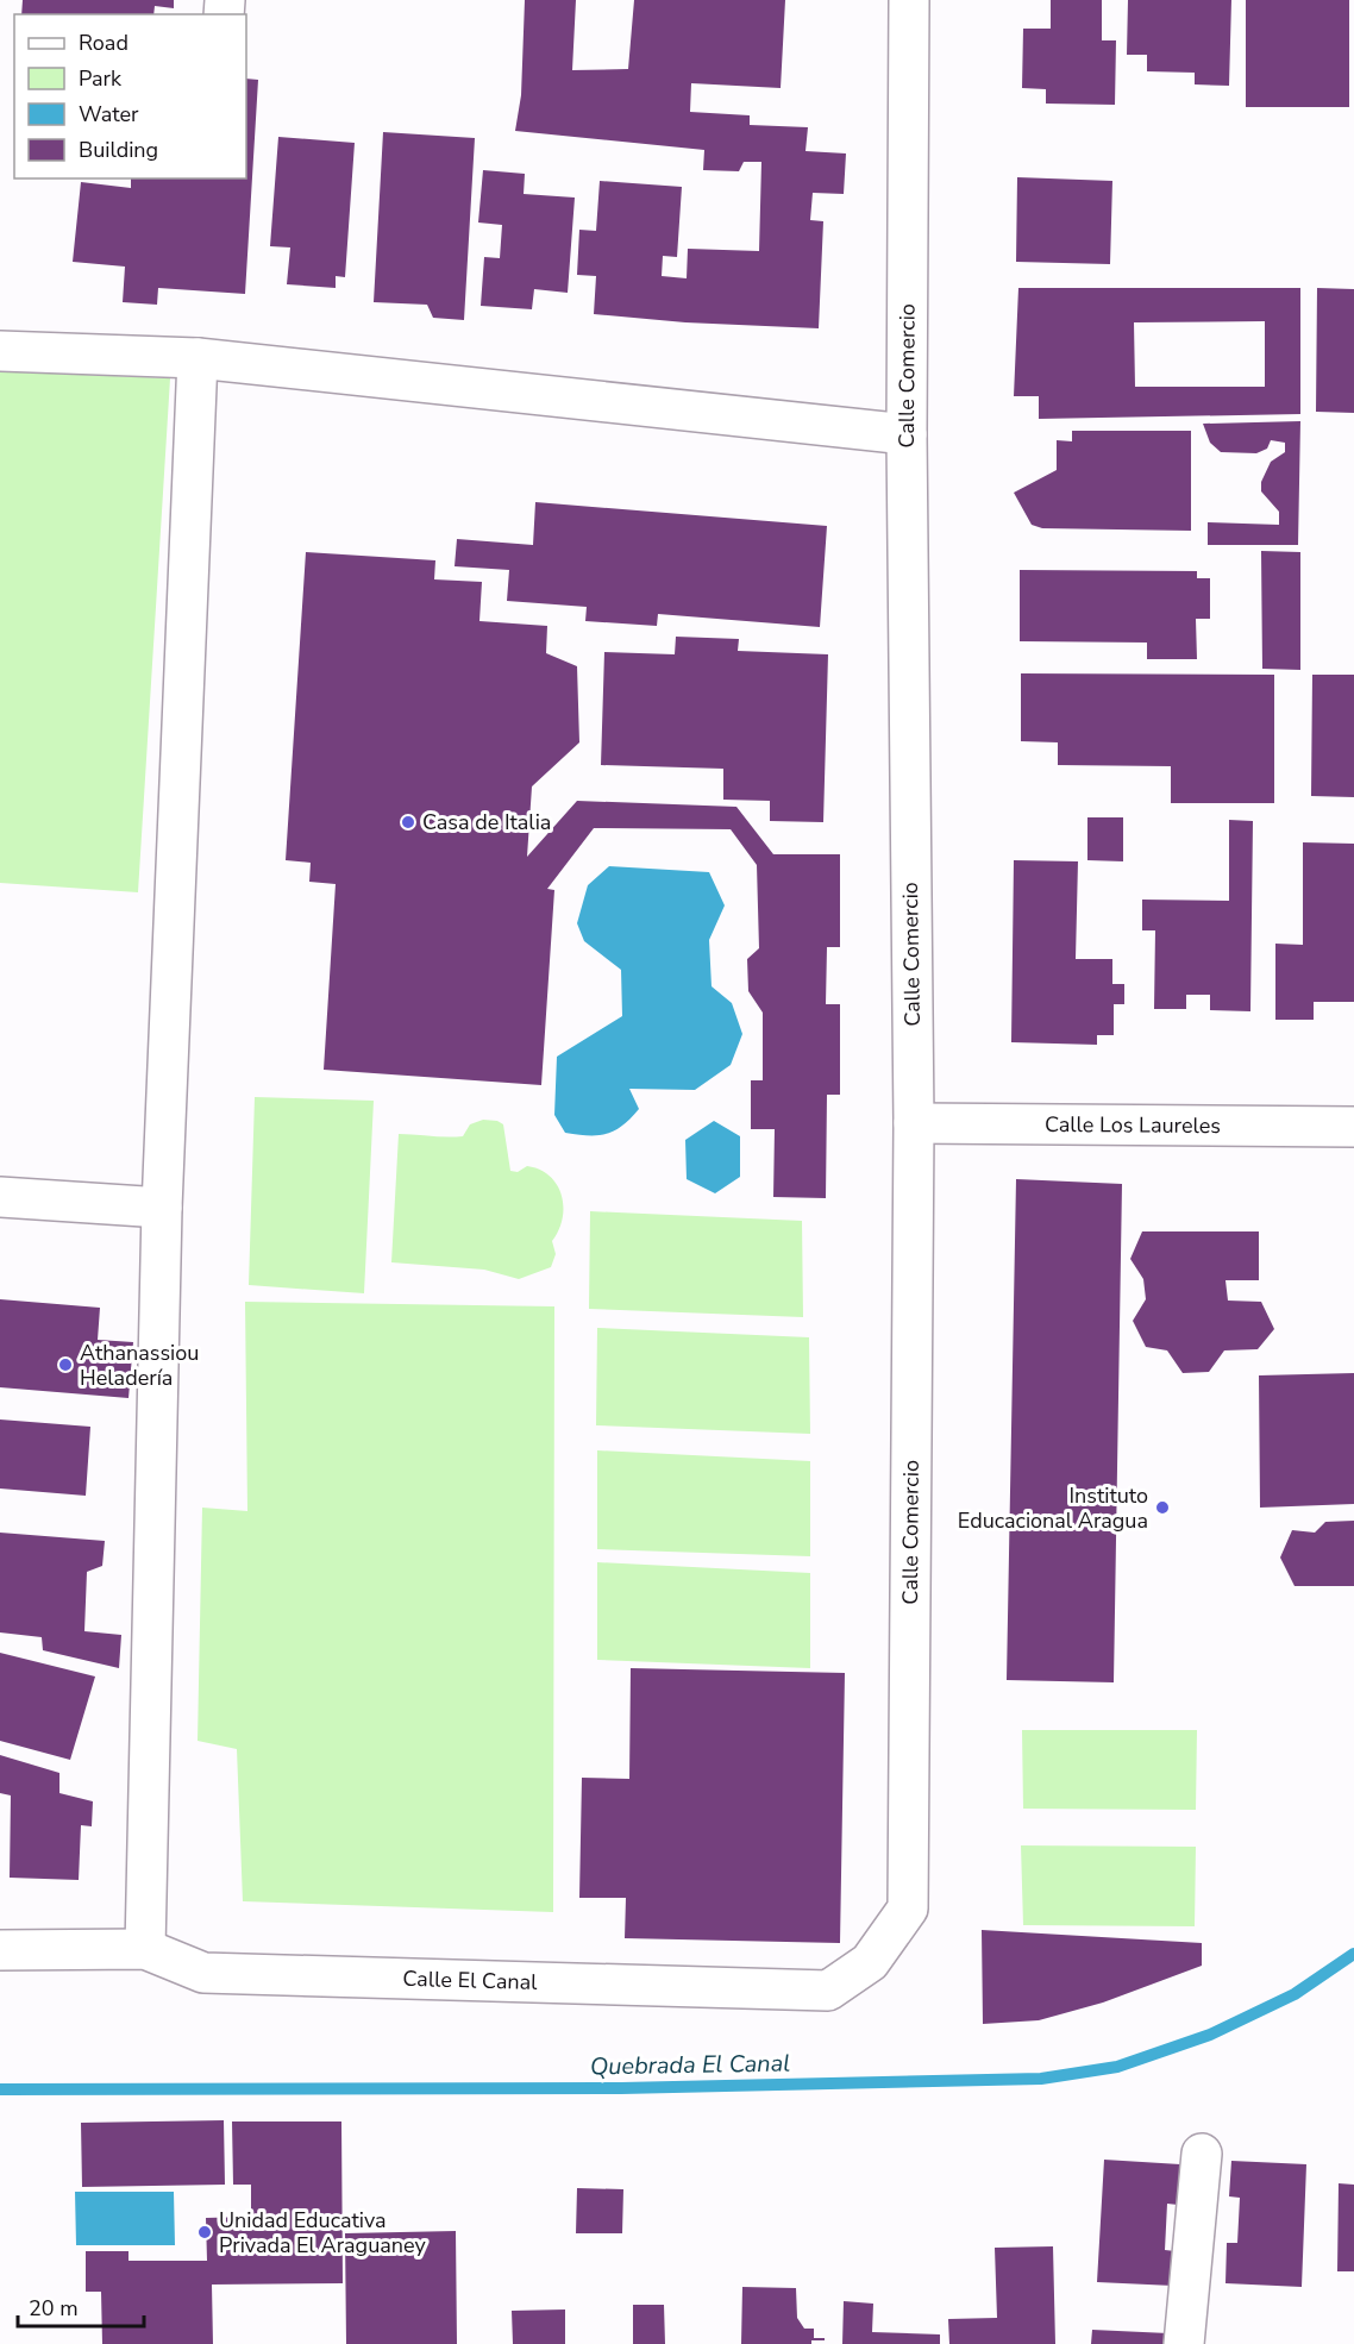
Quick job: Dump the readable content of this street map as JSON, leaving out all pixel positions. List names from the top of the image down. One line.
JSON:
{"streets":{"street":["Calle Comercio","Calle Los Laureles","Calle El Canal"]},"crossings":[["Calle Comercio","Calle Los Laureles"],["Calle Comercio","Calle El Canal"]],"water":["Quebrada El Canal"],"places":["Casa de Italia","Athanassiou Heladería","Instituto Educacional Aragua","Unidad Educativa Privada El Araguaney"],"legend":["Road","Park","Water","Building"],"scale_bar":"20 m"}
